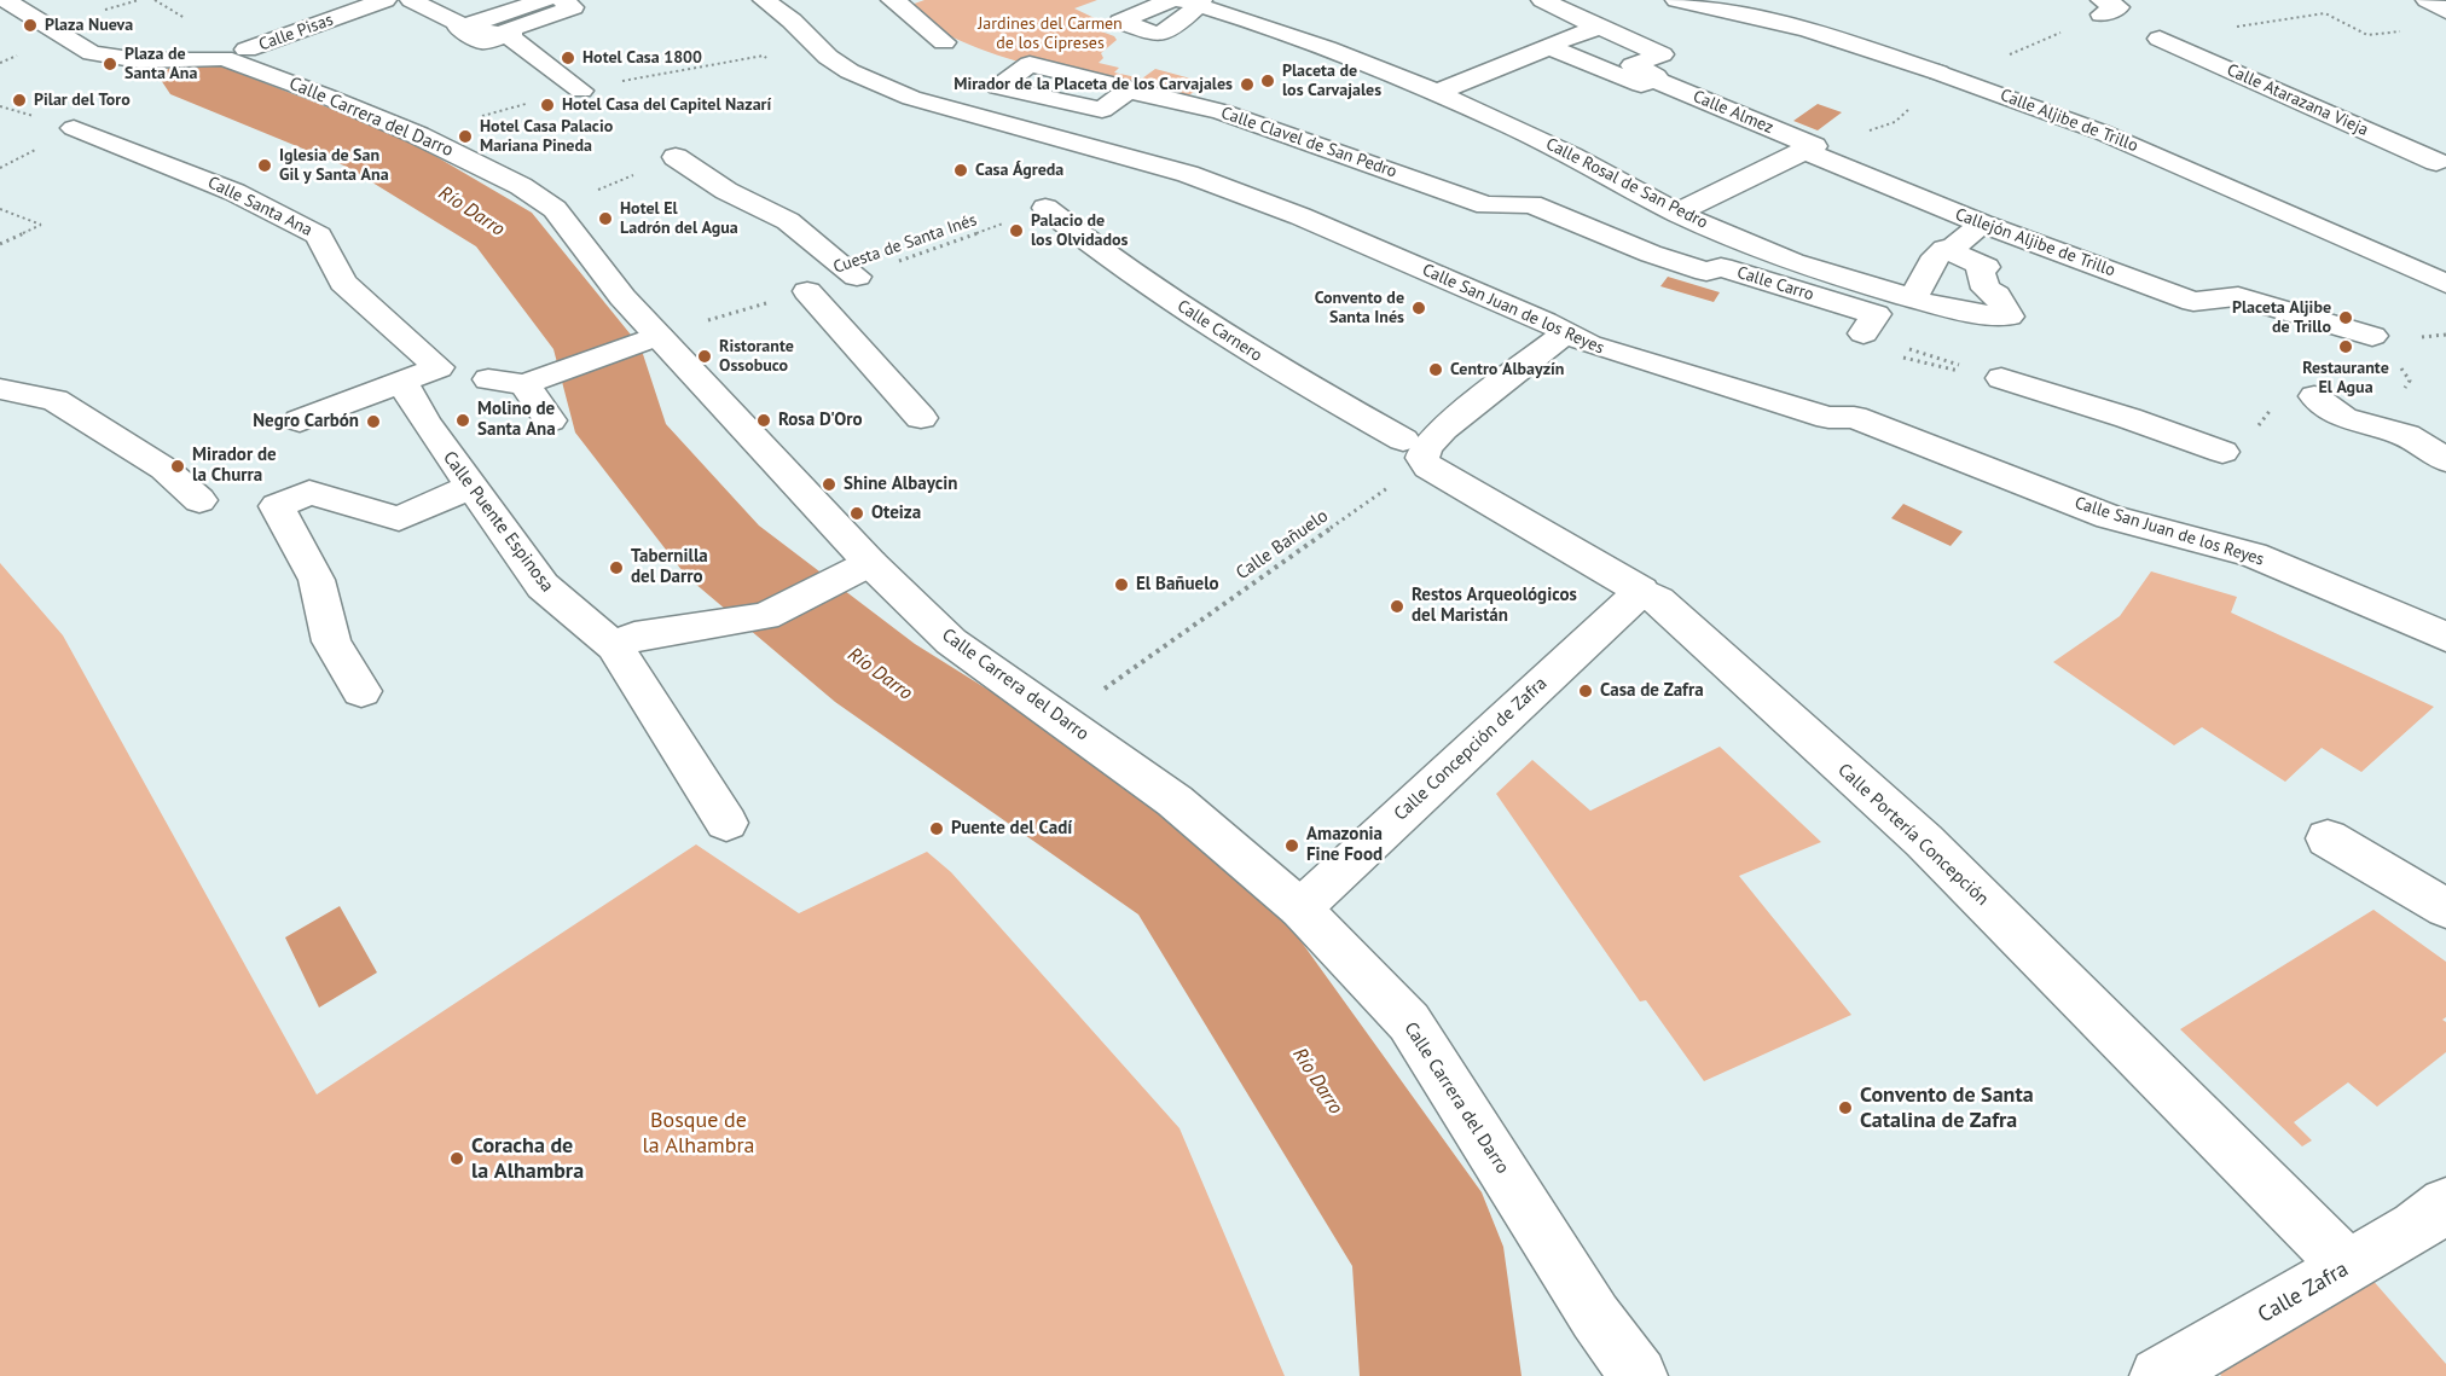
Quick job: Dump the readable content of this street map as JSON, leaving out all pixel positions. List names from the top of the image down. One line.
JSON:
{"streets":{"street":["Calle Pisas","Calle Atarazana Vieja","Calle Almez","Calle Carrera del Darro","Calle Aljibe de Trillo","Calle Clavel de San Pedro","Calle Rosal de San Pedro","Calle Santa Ana","Callejón Aljibe de Trillo","Calle Carro","Calle San Juan de los Reyes","Calle Carnero","Calle Puente Espinosa","Calle Concepción de Zafra","Calle Portería Concepción","Calle Zafra"],"path":["Cuesta de Santa Inés","Calle Bañuelo"]},"crossings":[["Calle Pisas","Calle Carrera del Darro"],["Calle Almez","Callejón Aljibe de Trillo"],["Calle Carrera del Darro","Calle Concepción de Zafra"],["Calle Clavel de San Pedro","Calle Carro"],["Calle Santa Ana","Calle Puente Espinosa"],["Cuesta de Santa Inés","Calle Carnero"],["Calle San Juan de los Reyes","Calle Portería Concepción"],["Calle Concepción de Zafra","Calle Portería Concepción"],["Calle Portería Concepción","Calle Zafra"]],"water":["Río Darro"],"parks":["Jardines del Carmen de los Cipreses","Bosque de la Alhambra"],"places":["Plaza Nueva","Hotel Casa 1800","Plaza de Santa Ana","Placeta de los Carvajales","Mirador de la Placeta de los Carvajales","Pilar del Toro","Hotel Casa del Capitel Nazarí","Hotel Casa Palacio Mariana Pineda","Iglesia de San Gil y Santa Ana","Casa Ágreda","Hotel El Ladrón del Agua","Palacio de los Olvidados","Convento de Santa Inés","Placeta Aljibe de Trillo","Restaurante El Agua","Ristorante Ossobuco","Centro Albayzín","Molino de Santa Ana","Rosa D'Oro","Negro Carbón","Mirador de la Churra","Shine Albaycin","Oteiza","Tabernilla del Darro","El Bañuelo","Restos Arqueológicos del Maristán","Casa de Zafra","Puente del Cadí","Amazonia Fine Food","Convento de Santa Catalina de Zafra","Coracha de la Alhambra"]}
